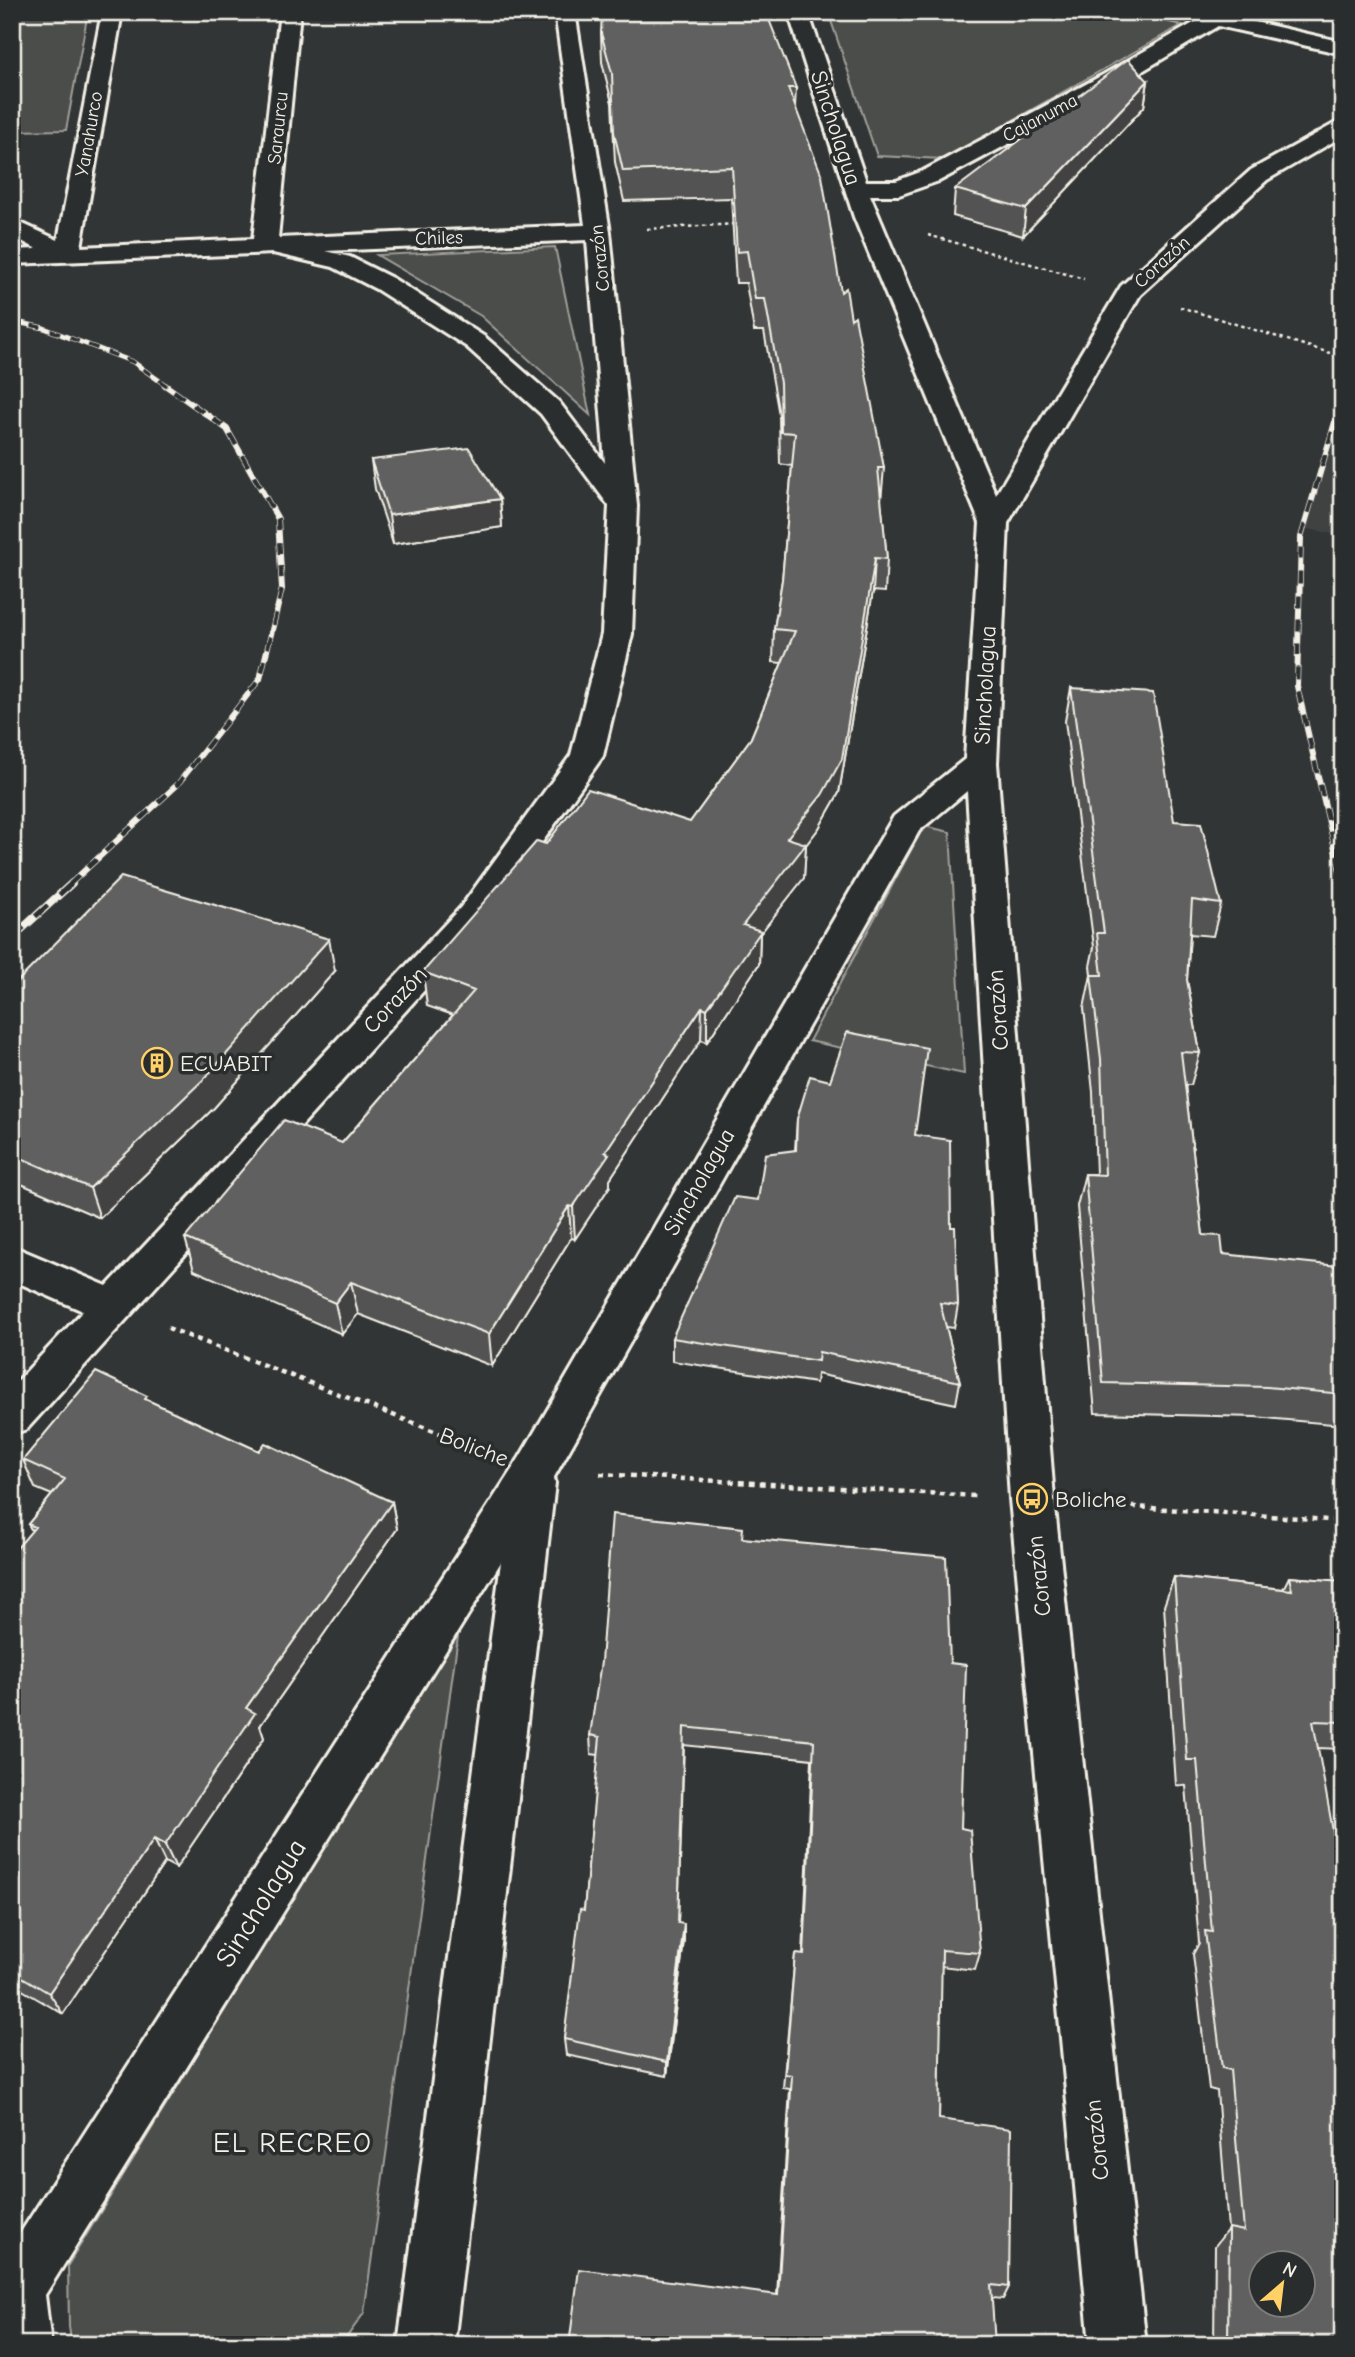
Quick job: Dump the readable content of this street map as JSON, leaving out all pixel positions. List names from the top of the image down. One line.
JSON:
{"streets":{"street":["Cajanuma","Saraurcu","Sincholagua","Yanahurco","Chiles","Corazón"],"path":["Boliche"]},"crossings":[["Cajanuma","Sincholagua"],["Saraurcu","Chiles"],["Sincholagua","Corazón"],["Sincholagua","Boliche"],["Yanahurco","Chiles"],["Chiles","Corazón"],["Corazón","Boliche"]],"districts":["EL RECREO"],"places":{"building":["ECUABIT"],"bus stop":["Boliche"]},"north":"top right"}
